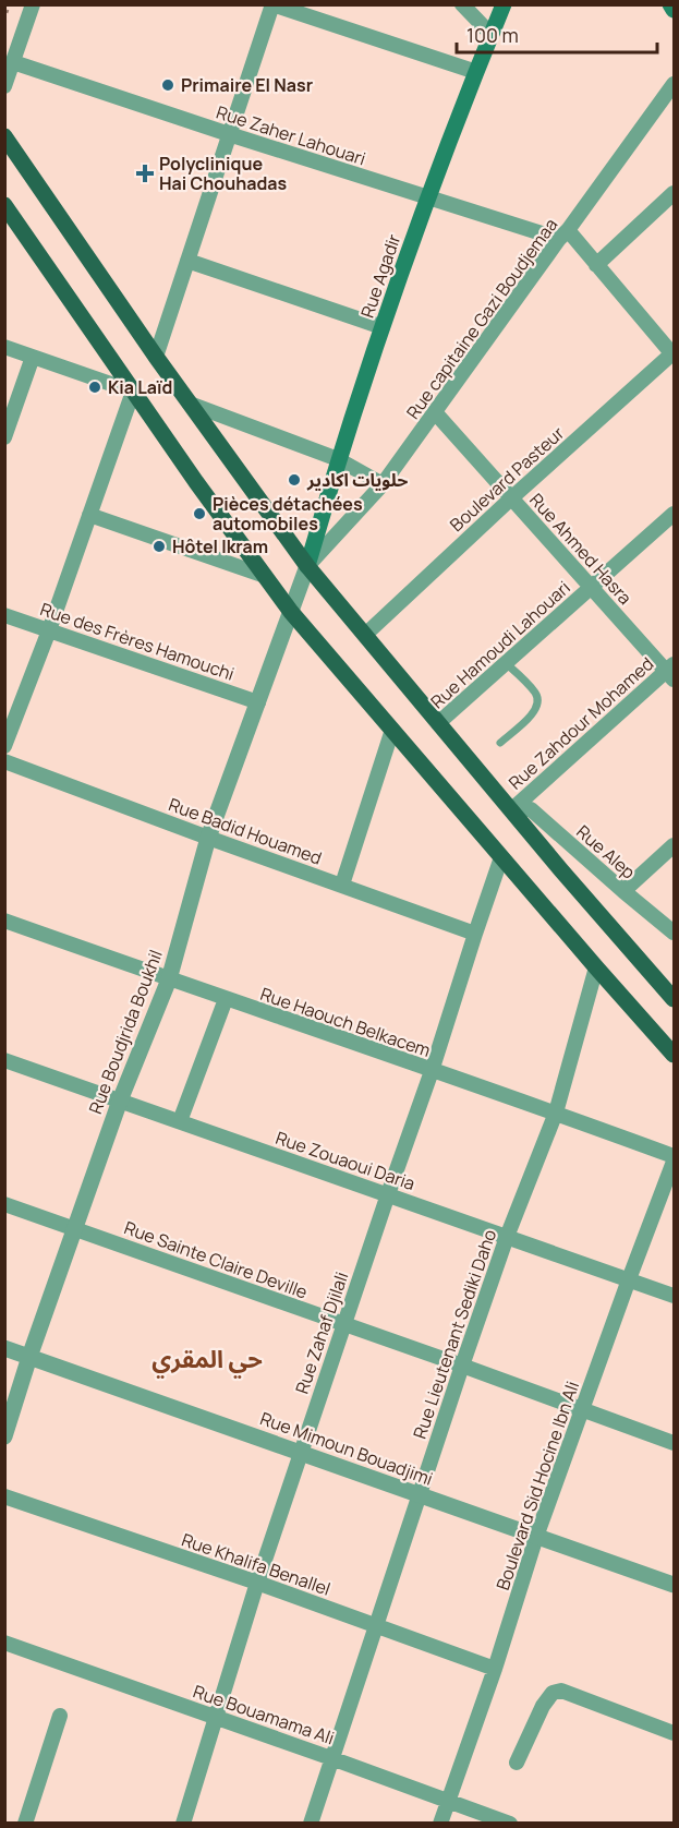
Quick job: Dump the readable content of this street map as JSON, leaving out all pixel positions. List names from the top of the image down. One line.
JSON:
{"streets":{"main road":["Rue Agadir"],"street":["Rue Zaher Lahouari","Rue capitaine Gazi Boudjemaa","Boulevard Pasteur","Rue Ahmed Hasra","Rue des Frères Hamouchi","Rue Hamoudi Lahouari","Rue Zahdour Mohamed","Rue Badid Houamed","Rue Alep","Rue Haouch Belkacem","Rue Boudjrida Boukhil","Rue Zouaoui Daria","Rue Sainte Claire Deville","Rue Zahaf Djilali","Rue Lieutenant Sediki Daho","Rue Mimoun Bouadjimi","Boulevard Sid Hocine Ibn Ali","Rue Khalifa Benallel","Rue Bouamama Ali"]},"crossings":[["Rue Zaher Lahouari","Rue Agadir"],["Rue Zaher Lahouari","Rue capitaine Gazi Boudjemaa"],["Rue Agadir","Rue capitaine Gazi Boudjemaa"],["Rue Agadir","Rue Boudjrida Boukhil"],["Rue capitaine Gazi Boudjemaa","Rue Ahmed Hasra"],["Rue capitaine Gazi Boudjemaa","Rue Boudjrida Boukhil"],["Boulevard Pasteur","Rue Ahmed Hasra"],["Rue Ahmed Hasra","Rue Hamoudi Lahouari"],["Rue Ahmed Hasra","Rue Zahdour Mohamed"],["Rue des Frères Hamouchi","Rue Boudjrida Boukhil"],["Rue Zahdour Mohamed","Rue Alep"],["Rue Badid Houamed","Rue Boudjrida Boukhil"],["Rue Badid Houamed","Rue Zahaf Djilali"],["Rue Haouch Belkacem","Rue Boudjrida Boukhil"],["Rue Haouch Belkacem","Rue Zahaf Djilali"],["Rue Haouch Belkacem","Rue Lieutenant Sediki Daho"],["Rue Boudjrida Boukhil","Rue Zouaoui Daria"],["Rue Boudjrida Boukhil","Rue Sainte Claire Deville"],["Rue Boudjrida Boukhil","Rue Mimoun Bouadjimi"],["Rue Zouaoui Daria","Rue Zahaf Djilali"],["Rue Zouaoui Daria","Rue Lieutenant Sediki Daho"],["Rue Zouaoui Daria","Boulevard Sid Hocine Ibn Ali"],["Rue Sainte Claire Deville","Rue Zahaf Djilali"],["Rue Sainte Claire Deville","Rue Lieutenant Sediki Daho"],["Rue Sainte Claire Deville","Boulevard Sid Hocine Ibn Ali"],["Rue Zahaf Djilali","Rue Mimoun Bouadjimi"],["Rue Zahaf Djilali","Rue Khalifa Benallel"],["Rue Zahaf Djilali","Rue Bouamama Ali"],["Rue Lieutenant Sediki Daho","Rue Mimoun Bouadjimi"],["Rue Lieutenant Sediki Daho","Rue Khalifa Benallel"],["Rue Lieutenant Sediki Daho","Rue Bouamama Ali"],["Rue Mimoun Bouadjimi","Boulevard Sid Hocine Ibn Ali"],["Boulevard Sid Hocine Ibn Ali","Rue Khalifa Benallel"],["Boulevard Sid Hocine Ibn Ali","Rue Bouamama Ali"]],"districts":["حي المقري"],"places":{"other":["Primaire El Nasr","Kia Laïd","حلويات اكادير","Pièces détachées automobiles","Hôtel Ikram"],"health":["Polyclinique Hai Chouhadas"]},"scale_bar":"100 m"}
